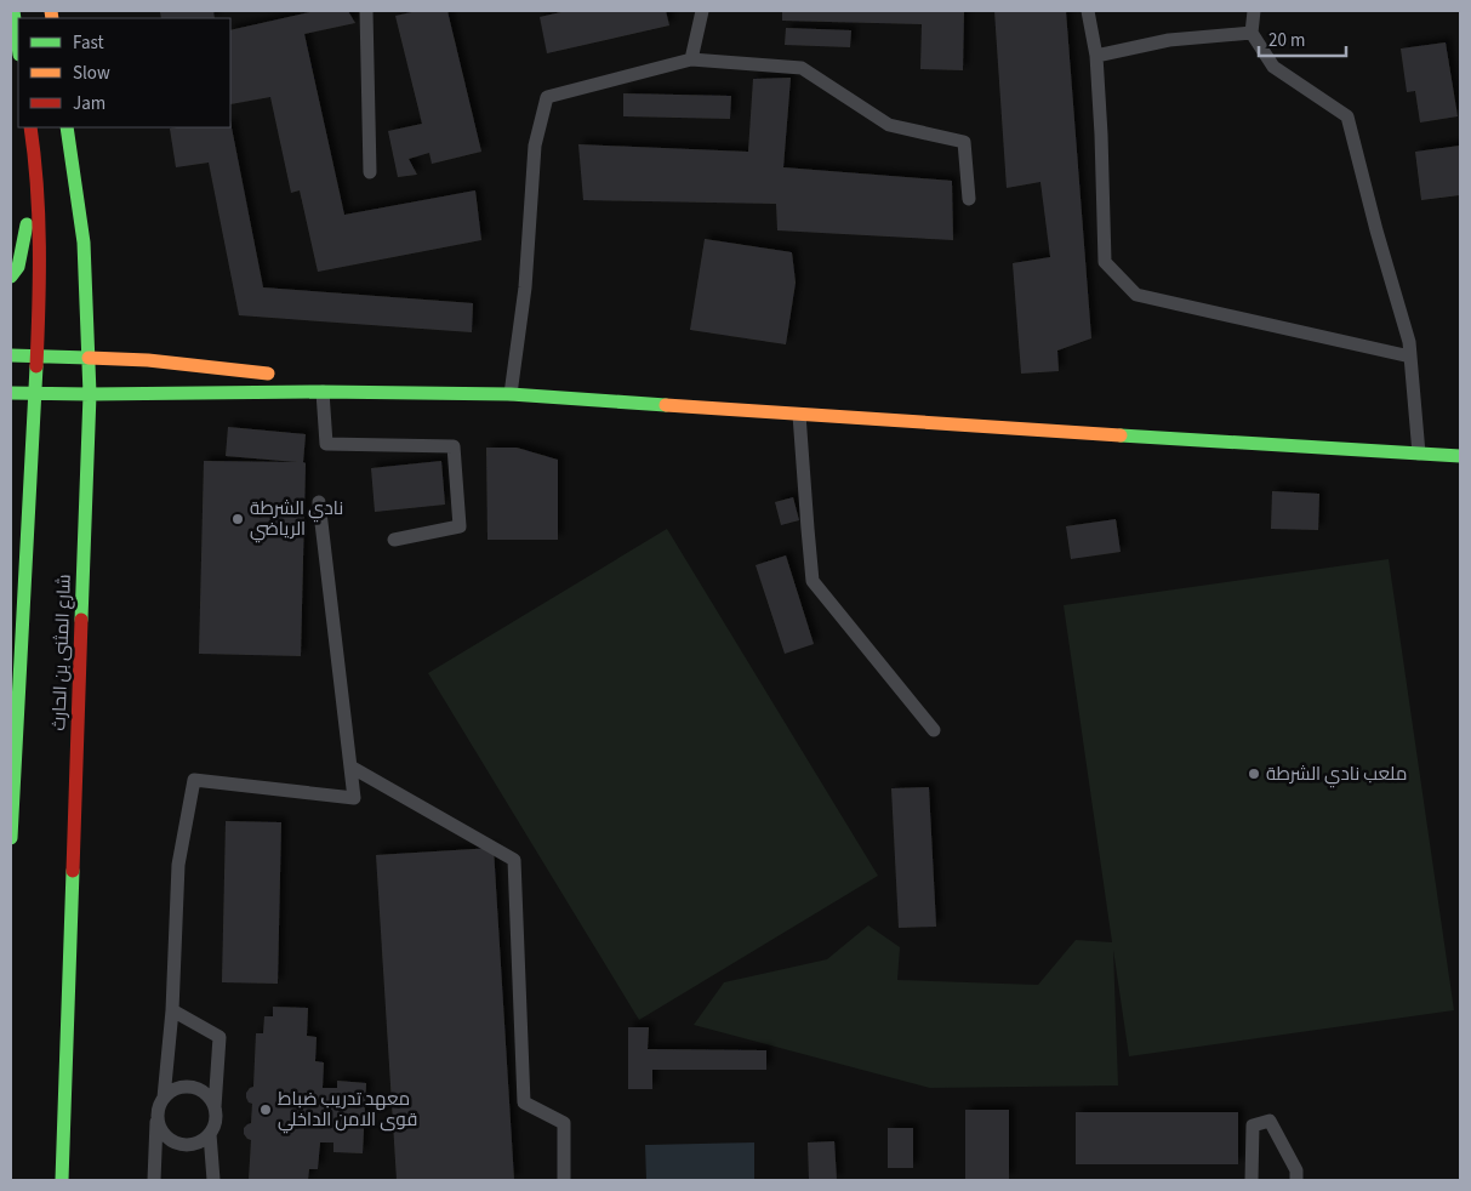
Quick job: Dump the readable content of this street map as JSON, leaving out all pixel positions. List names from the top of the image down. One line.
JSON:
{"streets":{"main road":["شارع المثنى بن الحارث"]},"places":["نادي الشرطة الرياضي","ملعب نادي الشرطة","معهد تدريب ضباط قوى الامن الداخلي"],"legend":["Fast","Slow","Jam"],"scale_bar":"20 m"}
